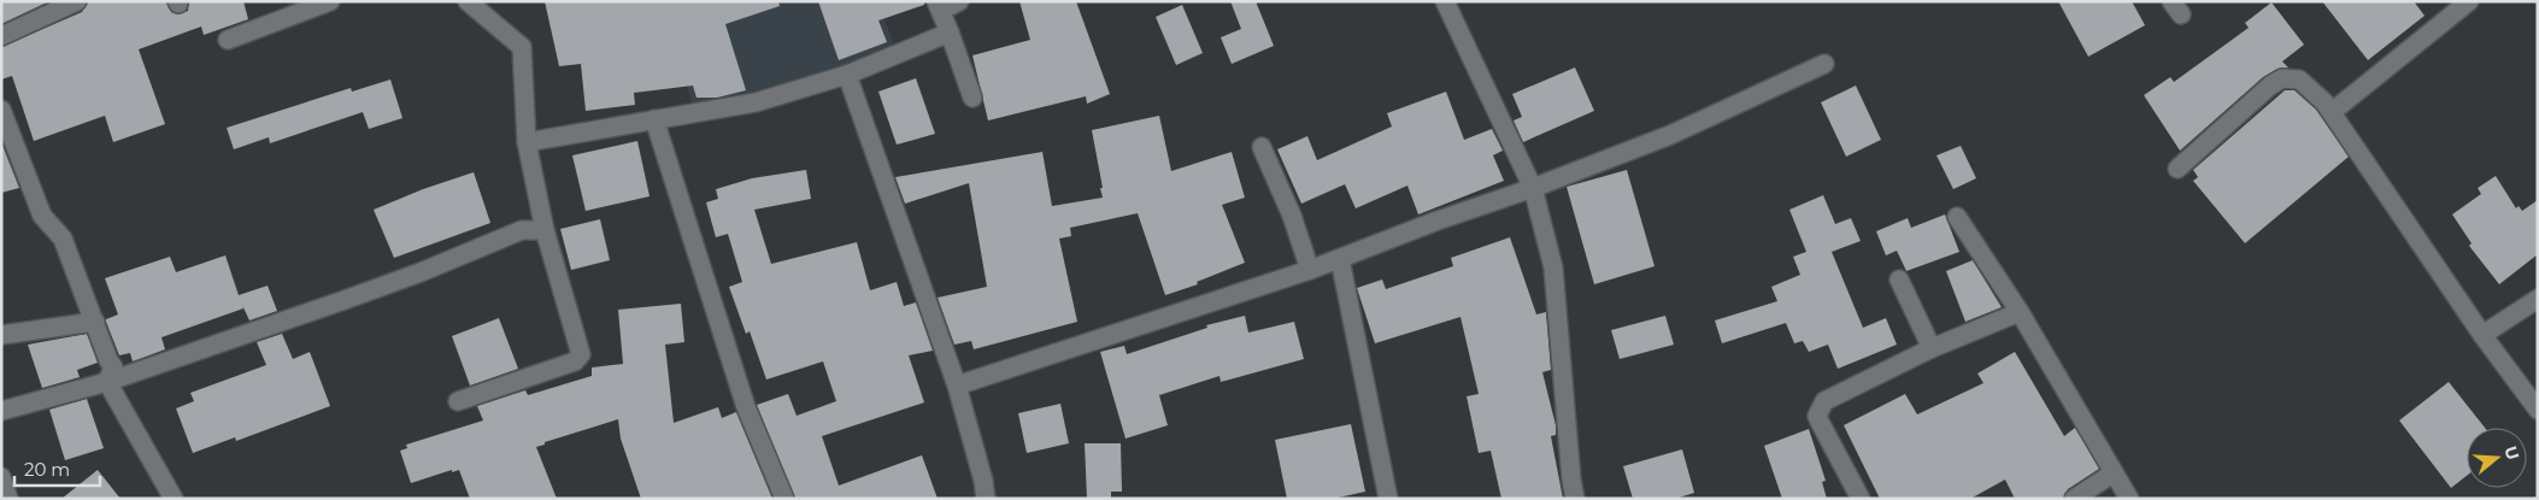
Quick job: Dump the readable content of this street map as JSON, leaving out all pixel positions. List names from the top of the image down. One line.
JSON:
{"scale_bar":"20 m","north":"right"}
